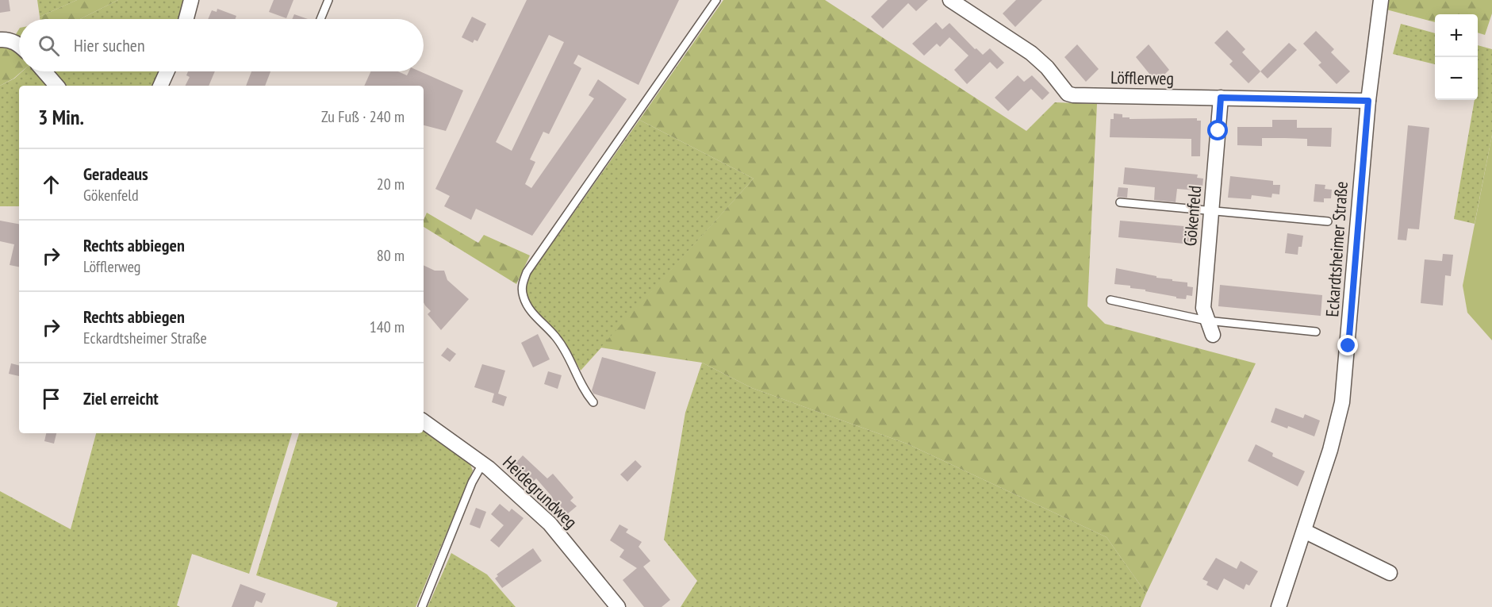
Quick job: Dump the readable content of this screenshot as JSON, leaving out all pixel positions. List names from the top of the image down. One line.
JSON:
{"streets":{"street":["Löfflerweg","Gökenfeld","Eckardtsheimer Straße","Heidegrundweg"]},"crossings":[["Löfflerweg","Gökenfeld"],["Löfflerweg","Eckardtsheimer Straße"]],"page":{"map_buttons":["+","−"],"search":"Hier suchen","heading":["3 Min.","Zu Fuß · 240 m"],"list":[["Geradeaus","Gökenfeld","20 m"],["Rechts abbiegen","Löfflerweg","80 m"],["Rechts abbiegen","Eckardtsheimer Straße","140 m"],"Ziel erreicht"]}}
